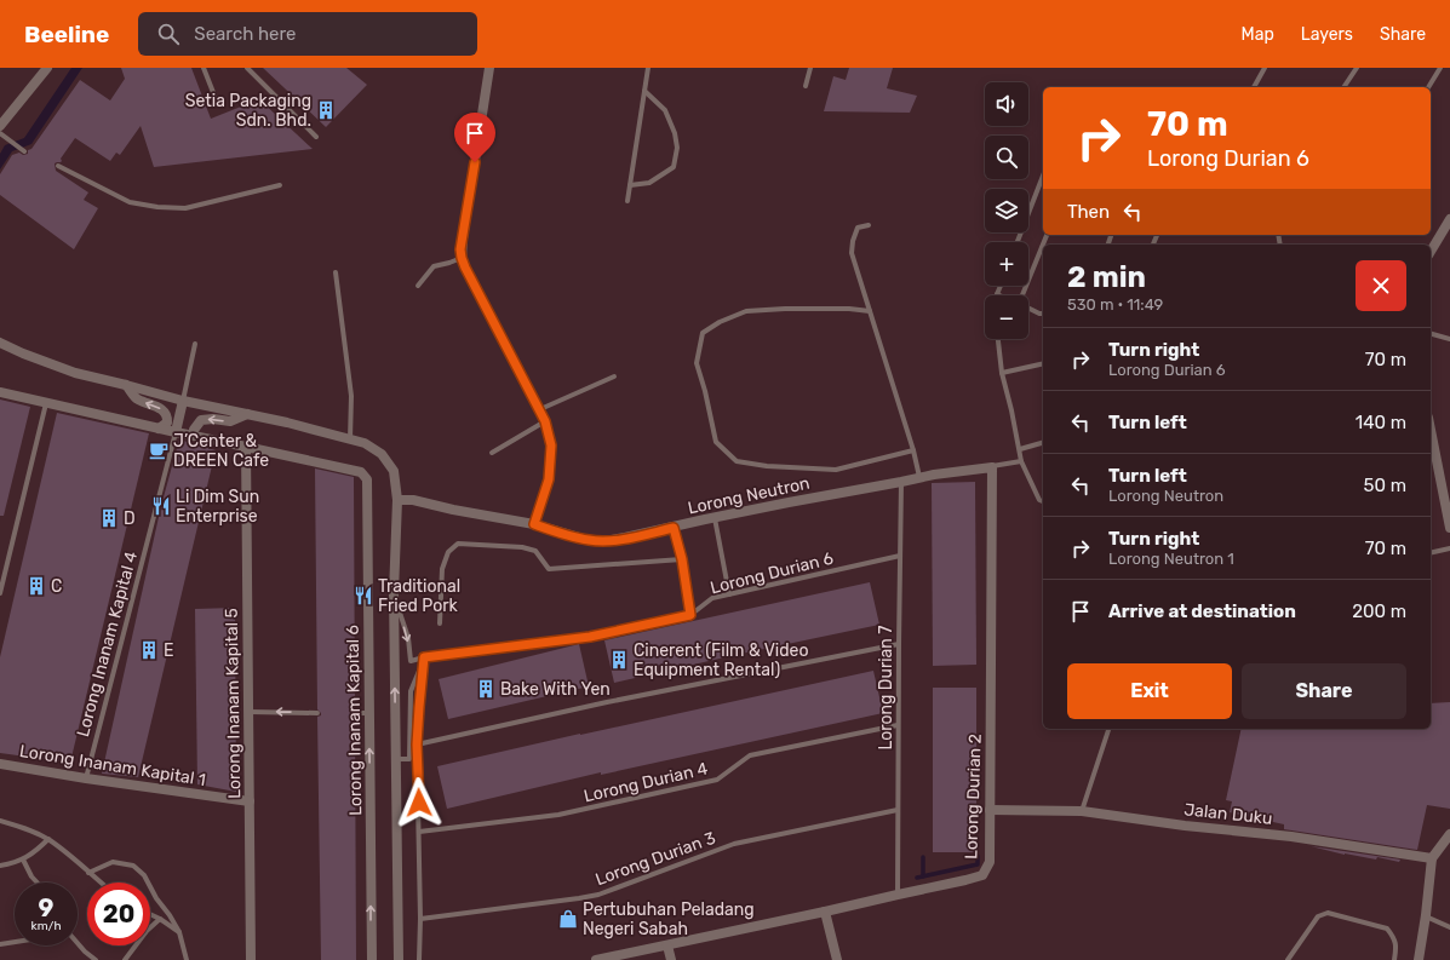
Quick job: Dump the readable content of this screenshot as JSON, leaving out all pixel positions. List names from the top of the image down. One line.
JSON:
{"streets":{"street":["Lorong Neutron","Lorong Inanam Kapital 5","Lorong Inanam Kapital 6","Lorong Inanam Kapital 1","Lorong Durian 2","Jalan Duku"],"lane":["Lorong Durian 6","Lorong Inanam Kapital 4","Lorong Durian 7","Lorong Durian 4","Lorong Durian 3"]},"crossings":[["Lorong Neutron","Lorong Durian 7"],["Lorong Neutron","Lorong Durian 2"],["Lorong Durian 6","Lorong Durian 7"],["Lorong Inanam Kapital 4","Lorong Inanam Kapital 1"],["Lorong Durian 7","Lorong Durian 4"],["Lorong Durian 7","Lorong Durian 2"],["Lorong Durian 7","Lorong Durian 3"],["Lorong Inanam Kapital 5","Lorong Inanam Kapital 6"],["Lorong Inanam Kapital 5","Lorong Inanam Kapital 1"],["Lorong Durian 2","Jalan Duku"]],"places":{"building":["Setia Packaging Sdn. Bhd.","D","C","E","Cinerent (Film & Video Equipment Rental)","Bake With Yen"],"cafe":["J’Center & DREEN Cafe"],"restaurant":["Li Dim Sun Enterprise","Traditional Fried Pork"],"shop":["Pertubuhan Peladang Negeri Sabah"]},"page":{"header":"Beeline","search":"Search here","nav":["Map","Layers","Share"],"map_buttons":["+","−"],"turn":["70 m","Lorong Durian 6"],"then":"Then","heading":["2 min","530 m · 11:49"],"list":[{"name":"Turn right","note":"Lorong Durian 6","value":"70 m"},{"name":"Turn left","value":"140 m"},{"name":"Turn left","note":"Lorong Neutron","value":"50 m"},{"name":"Turn right","note":"Lorong Neutron 1","value":"70 m"},{"name":"Arrive at destination","value":"200 m"}],"buttons":["Exit","Share"],"speed":"9 km/h","limit":"20"}}
